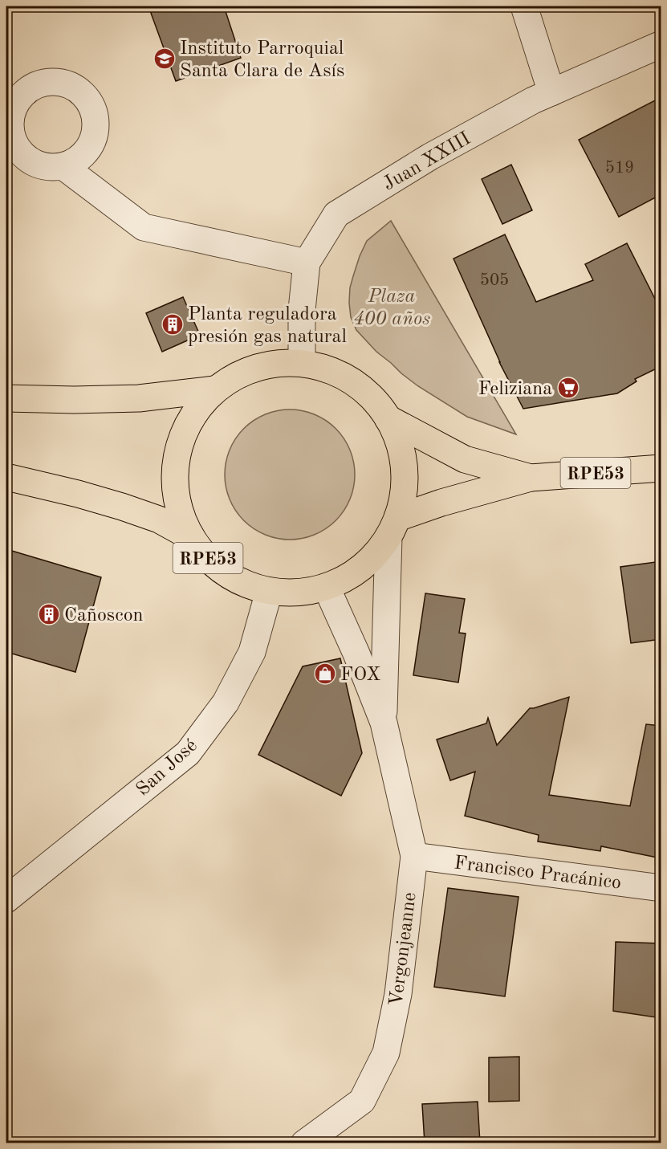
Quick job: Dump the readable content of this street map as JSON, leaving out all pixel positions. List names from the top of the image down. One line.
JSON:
{"streets":{"main road":["RPE53"],"street":["Juan XXIII","San José","Francisco Pracánico","Vergonjeanne"]},"crossings":[["Juan XXIII","RPE53"],["RPE53","San José"],["RPE53","Vergonjeanne"],["Francisco Pracánico","Vergonjeanne"]],"parks":["Plaza 400 años"],"places":{"school or university":["Instituto Parroquial Santa Clara de Asís"],"building":["Planta reguladora presión gas natural","Cañoscon"],"supermarket":["Feliziana"],"shop":["FOX"]},"house_numbers":["519","505"]}
